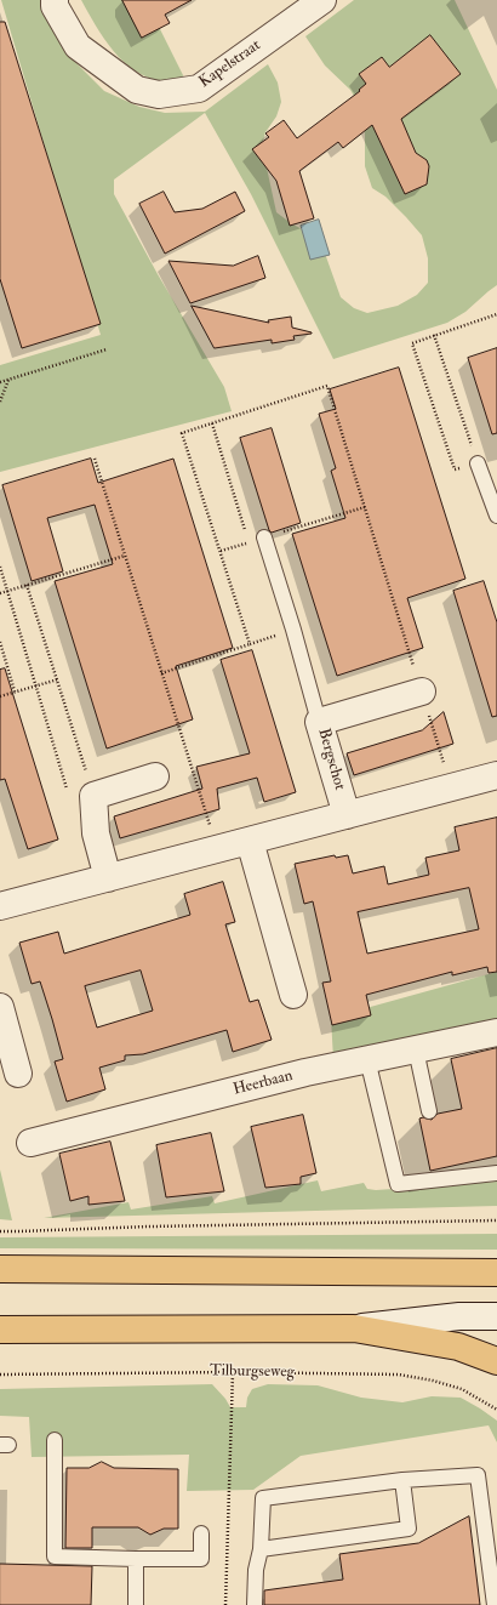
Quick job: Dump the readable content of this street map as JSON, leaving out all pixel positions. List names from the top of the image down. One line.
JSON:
{"streets":{"street":["Kapelstraat","Bergschot","Heerbaan"],"path":["Tilburgseweg"]}}
